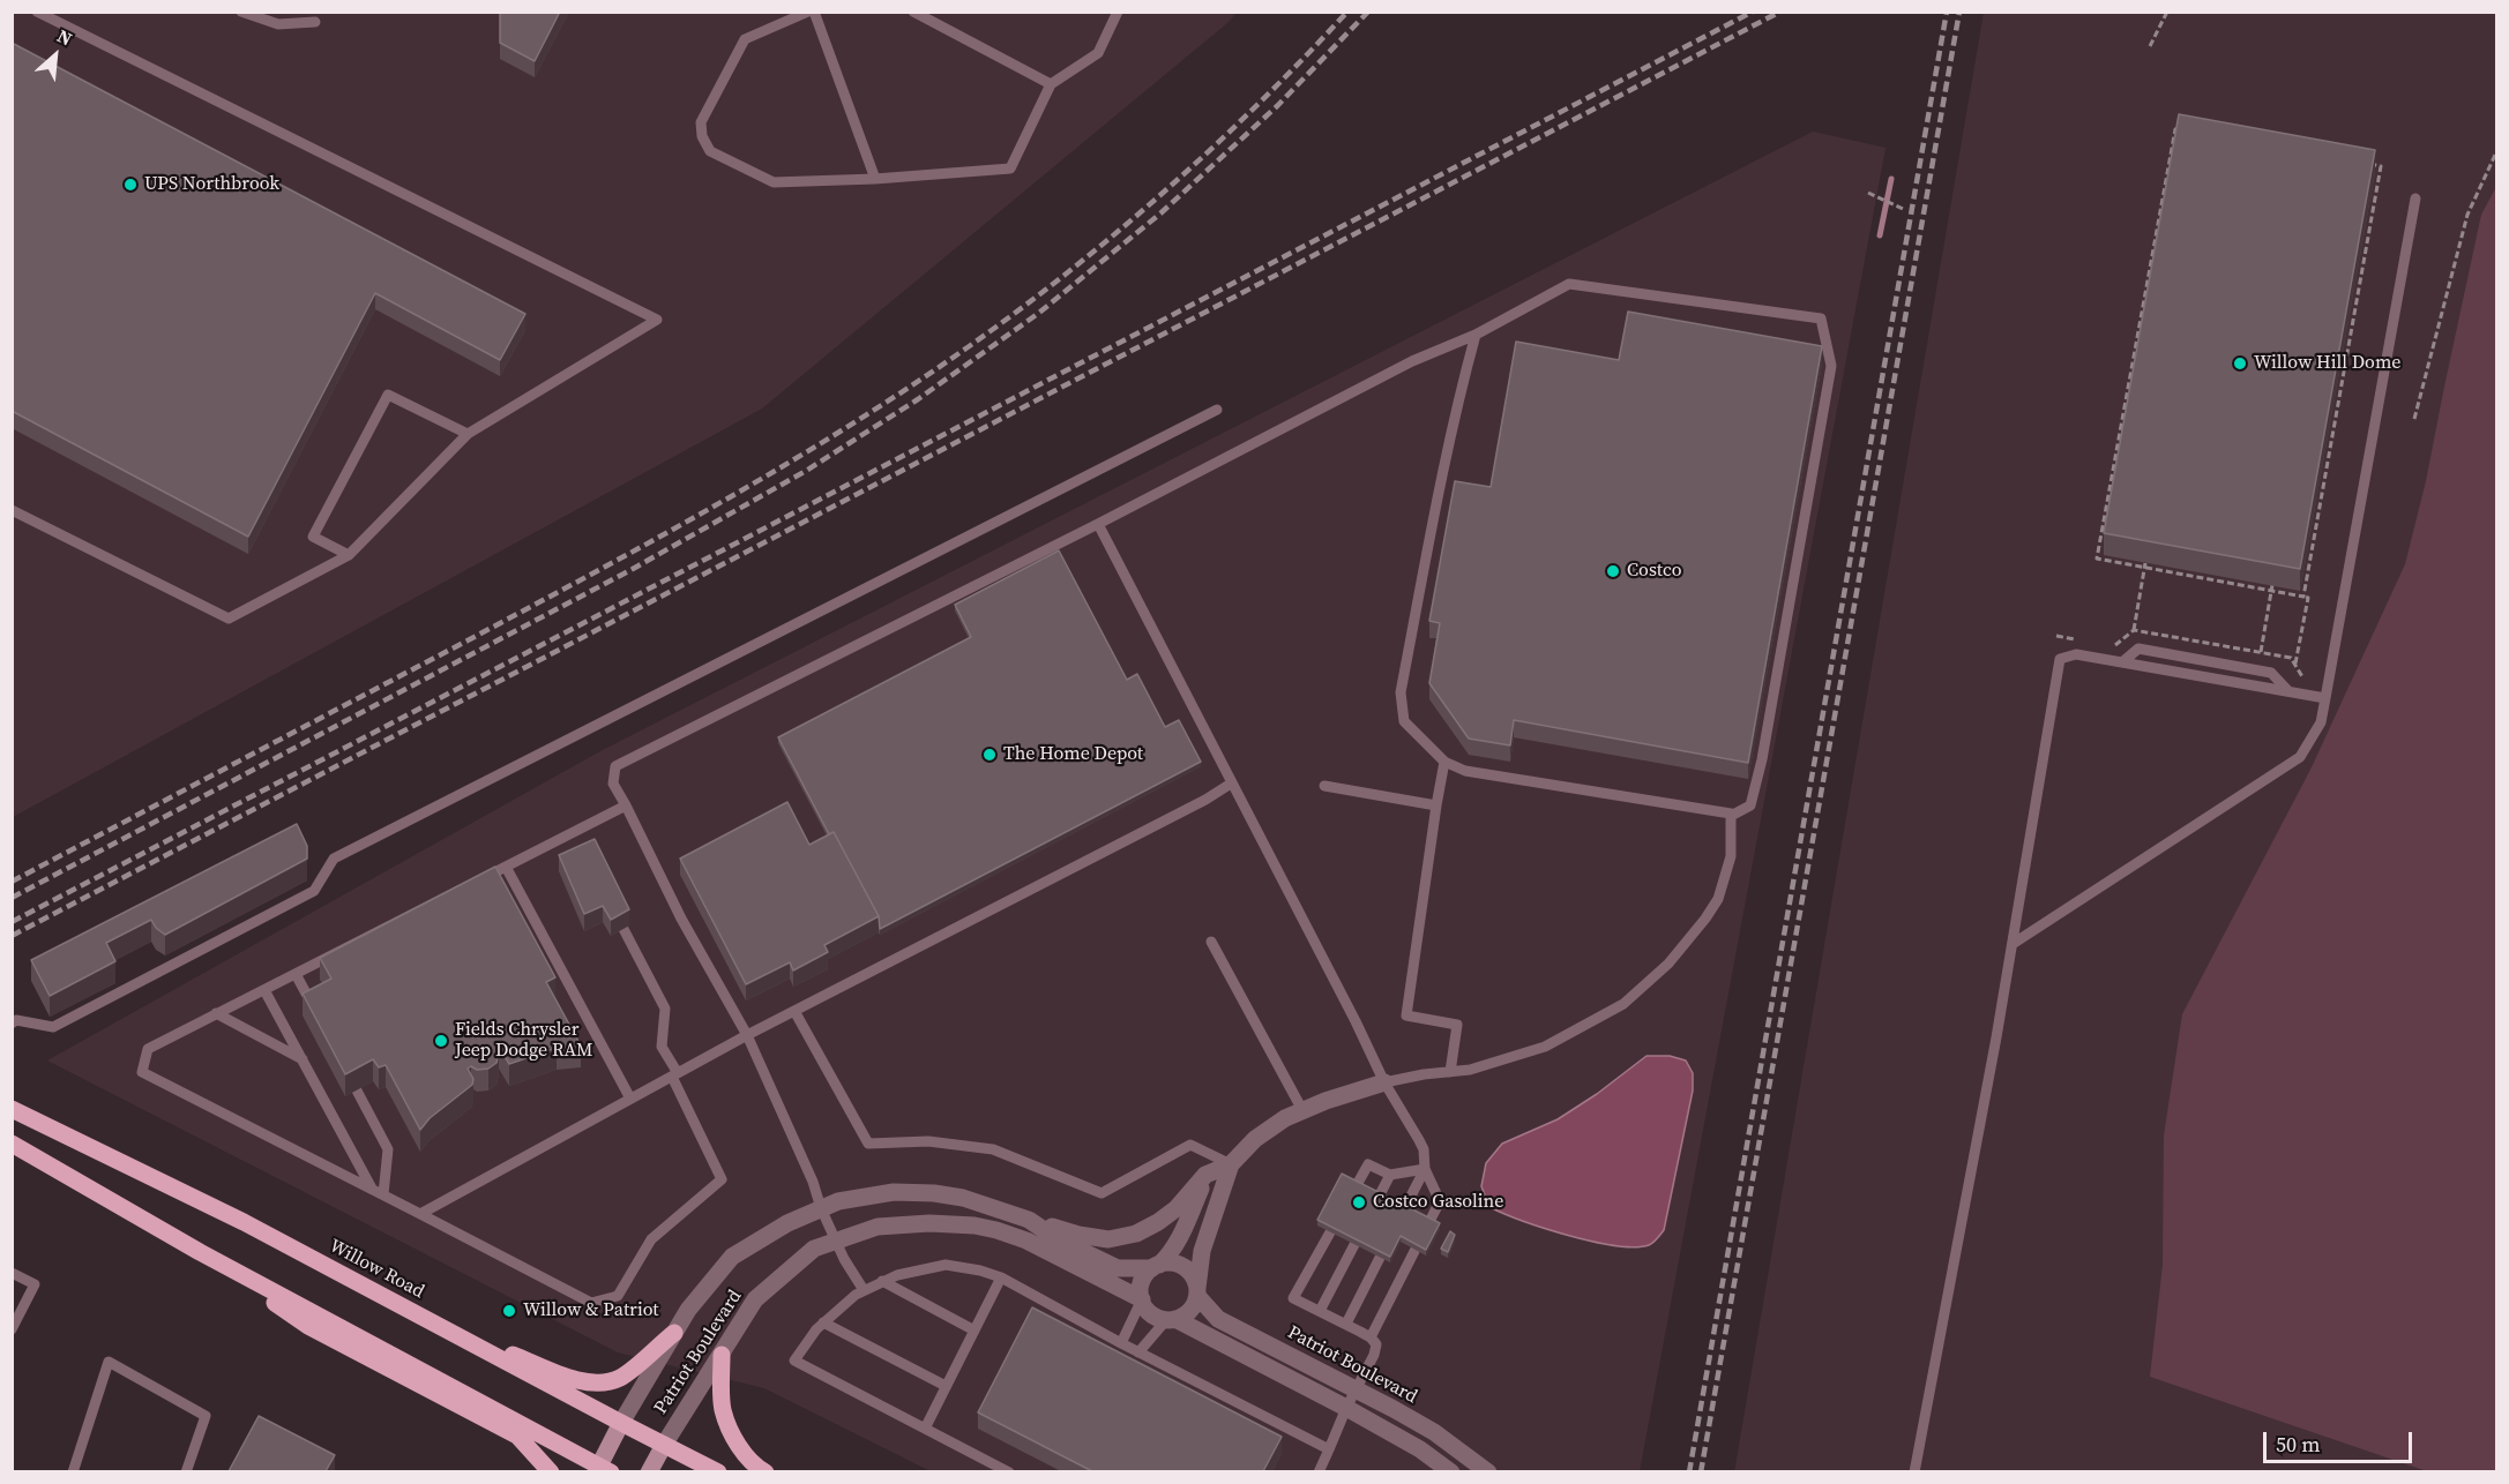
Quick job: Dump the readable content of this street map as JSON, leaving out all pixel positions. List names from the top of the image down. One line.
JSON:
{"streets":{"main road":["Willow Road","Patriot Boulevard"]},"crossings":[["Willow Road","Patriot Boulevard"]],"places":["UPS Northbrook","Willow Hill Dome","Costco","The Home Depot","Fields Chrysler Jeep Dodge RAM","Costco Gasoline","Willow & Patriot"],"scale_bar":"50 m","north":"top right"}
